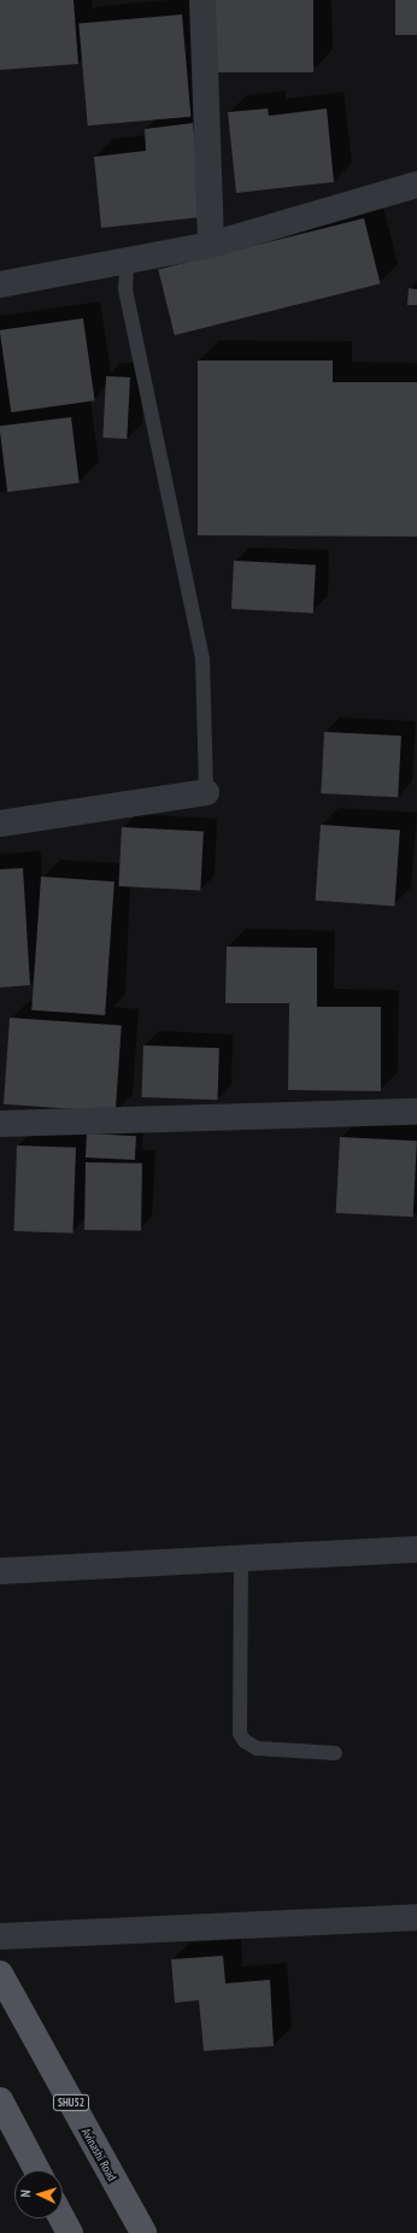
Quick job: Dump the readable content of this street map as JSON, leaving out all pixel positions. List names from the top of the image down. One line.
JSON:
{"streets":{"main road":["SHU52","Avinashi Road"]},"north":"left"}
